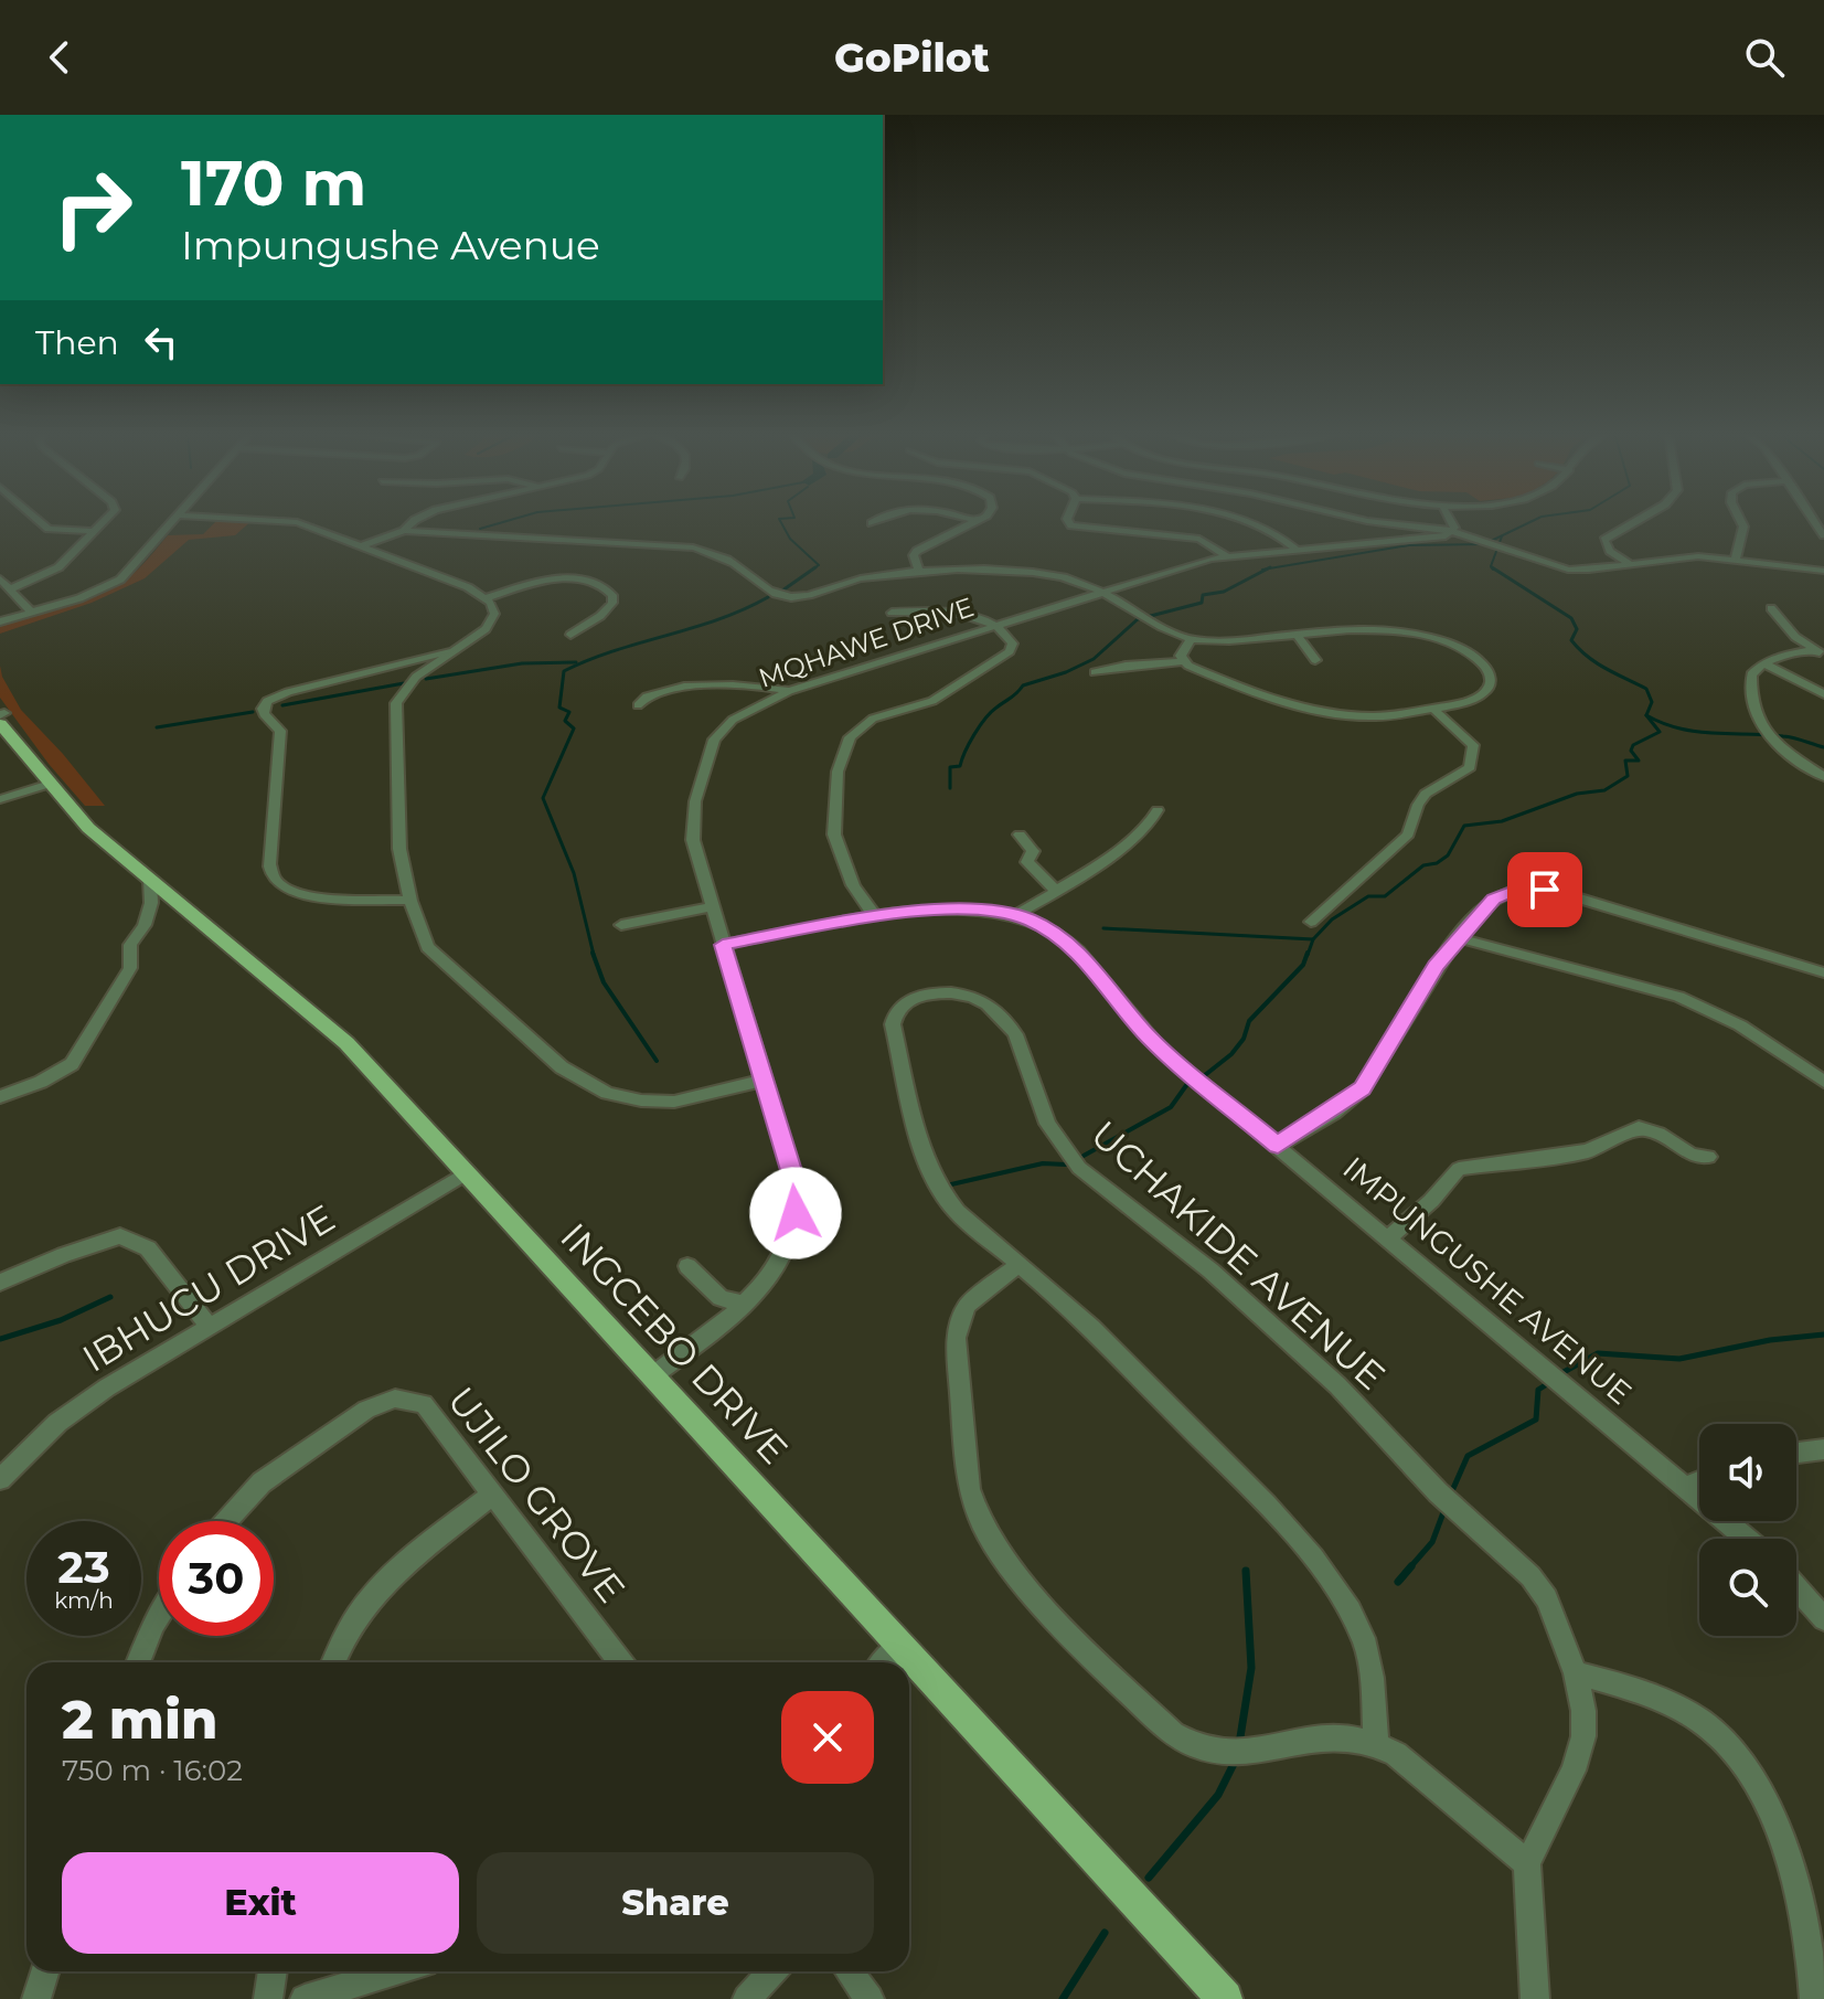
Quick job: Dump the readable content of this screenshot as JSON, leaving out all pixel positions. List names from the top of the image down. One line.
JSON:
{"streets":{"main road":["INGCEBO DRIVE"],"street":["MQHAWE DRIVE","UCHAKIDE AVENUE","IMPUNGUSHE AVENUE","IBHUCU DRIVE","UJILO GROVE"]},"crossings":[["MQHAWE DRIVE","IMPUNGUSHE AVENUE"],["MQHAWE DRIVE","INGCEBO DRIVE"],["IBHUCU DRIVE","INGCEBO DRIVE"]],"page":{"header":"GoPilot","turn":["170 m","Impungushe Avenue"],"then":"Then","speed":"23 km/h","limit":"30","heading":["2 min","750 m · 16:02"],"buttons":["Exit","Share"]}}
